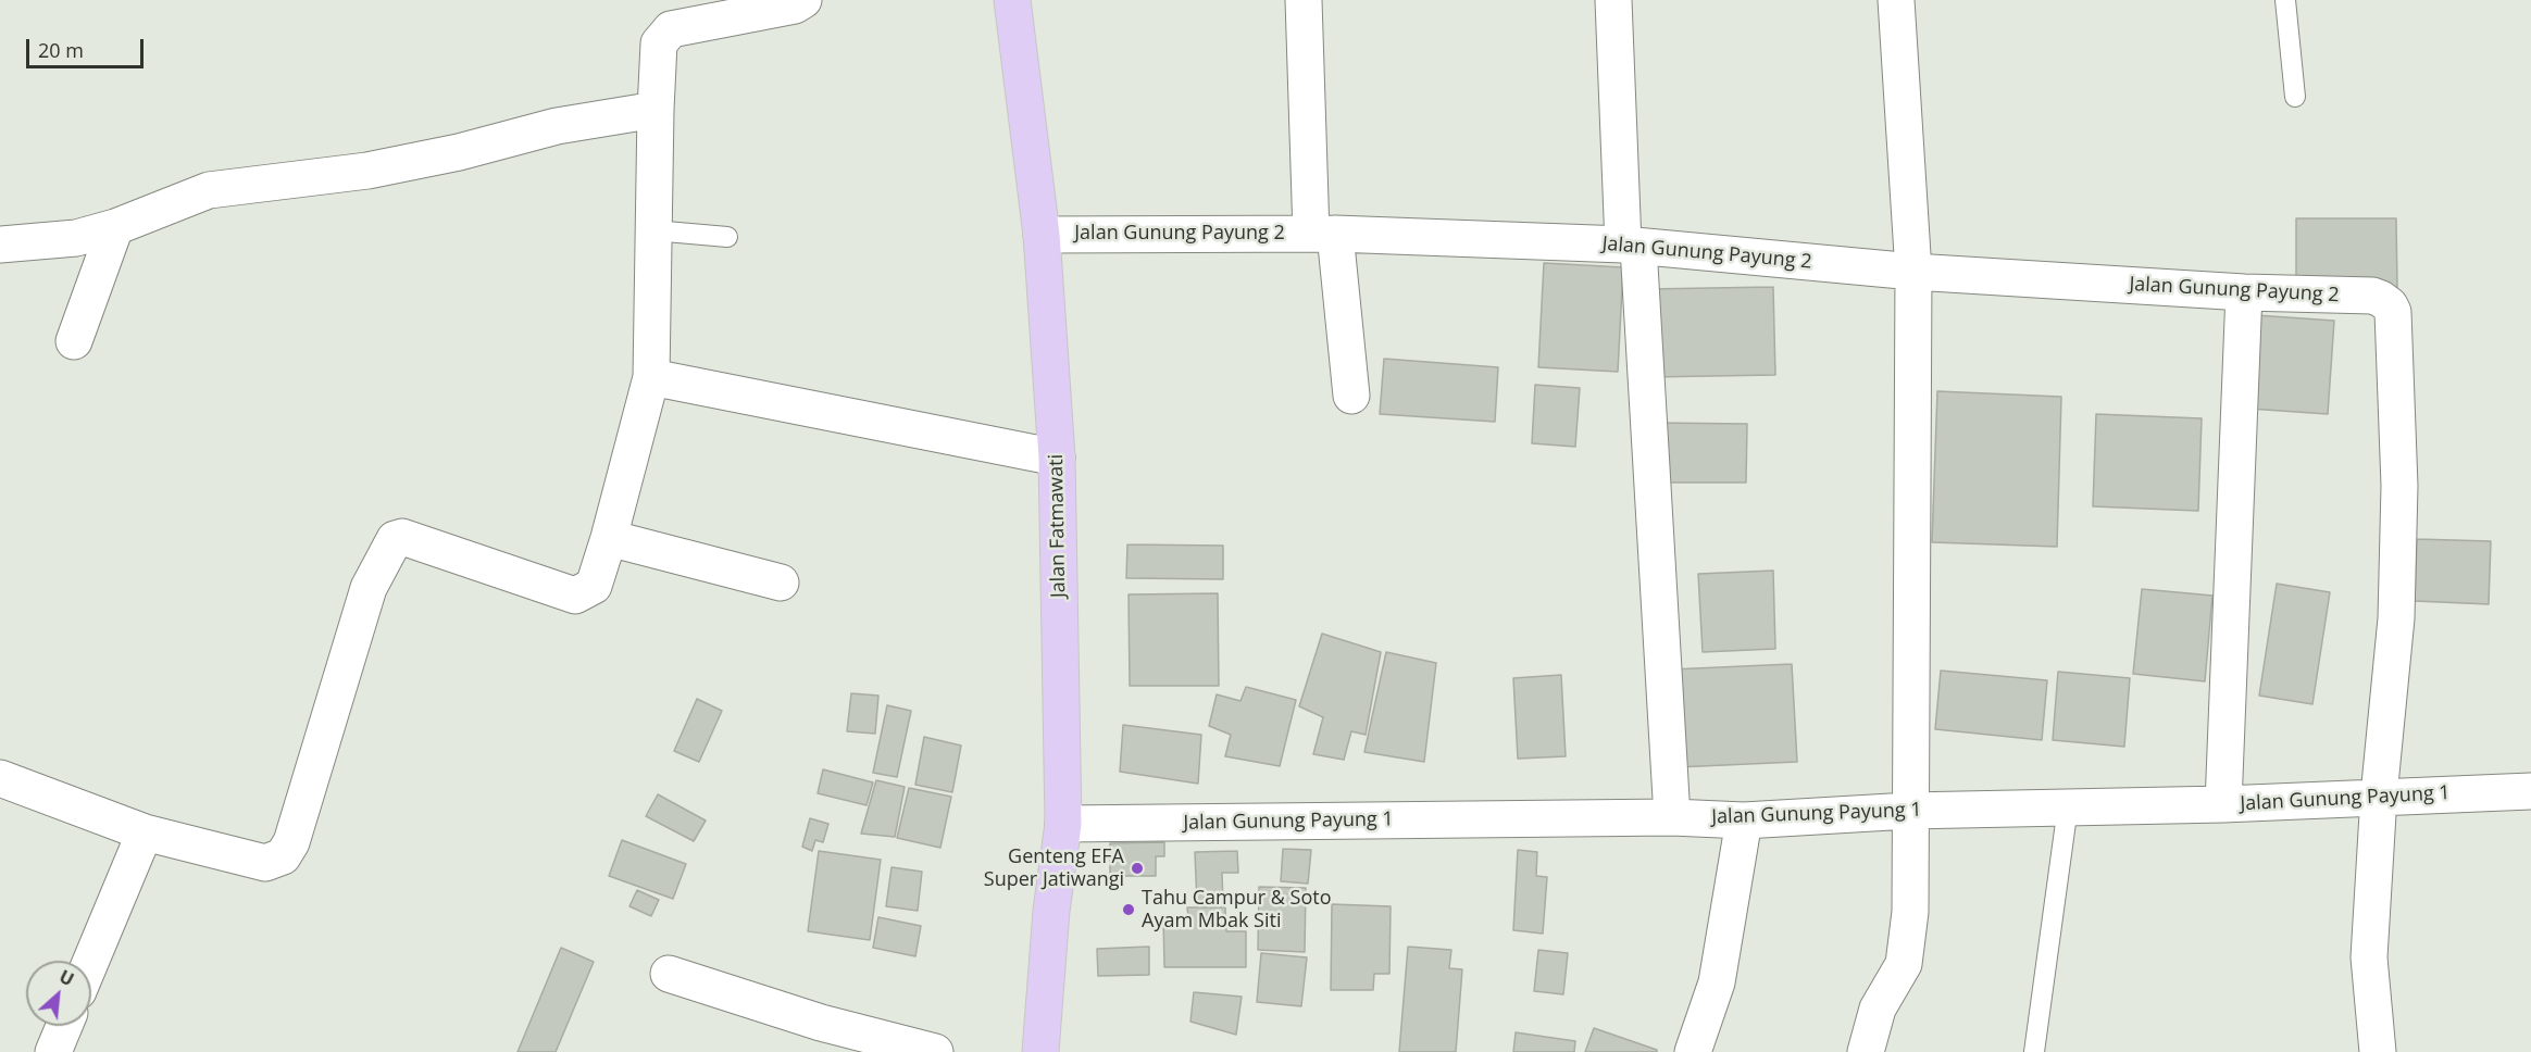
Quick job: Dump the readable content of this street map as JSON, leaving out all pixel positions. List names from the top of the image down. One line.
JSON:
{"streets":{"main road":["Jalan Fatmawati"],"street":["Jalan Gunung Payung 2","Jalan Gunung Payung 1"]},"crossings":[["Jalan Gunung Payung 2","Jalan Fatmawati"],["Jalan Gunung Payung 2","Jalan Gunung Payung 1"],["Jalan Fatmawati","Jalan Gunung Payung 1"]],"places":["Genteng EFA Super Jatiwangi","Tahu Campur & Soto Ayam Mbak Siti"],"scale_bar":"20 m","north":"top right"}
